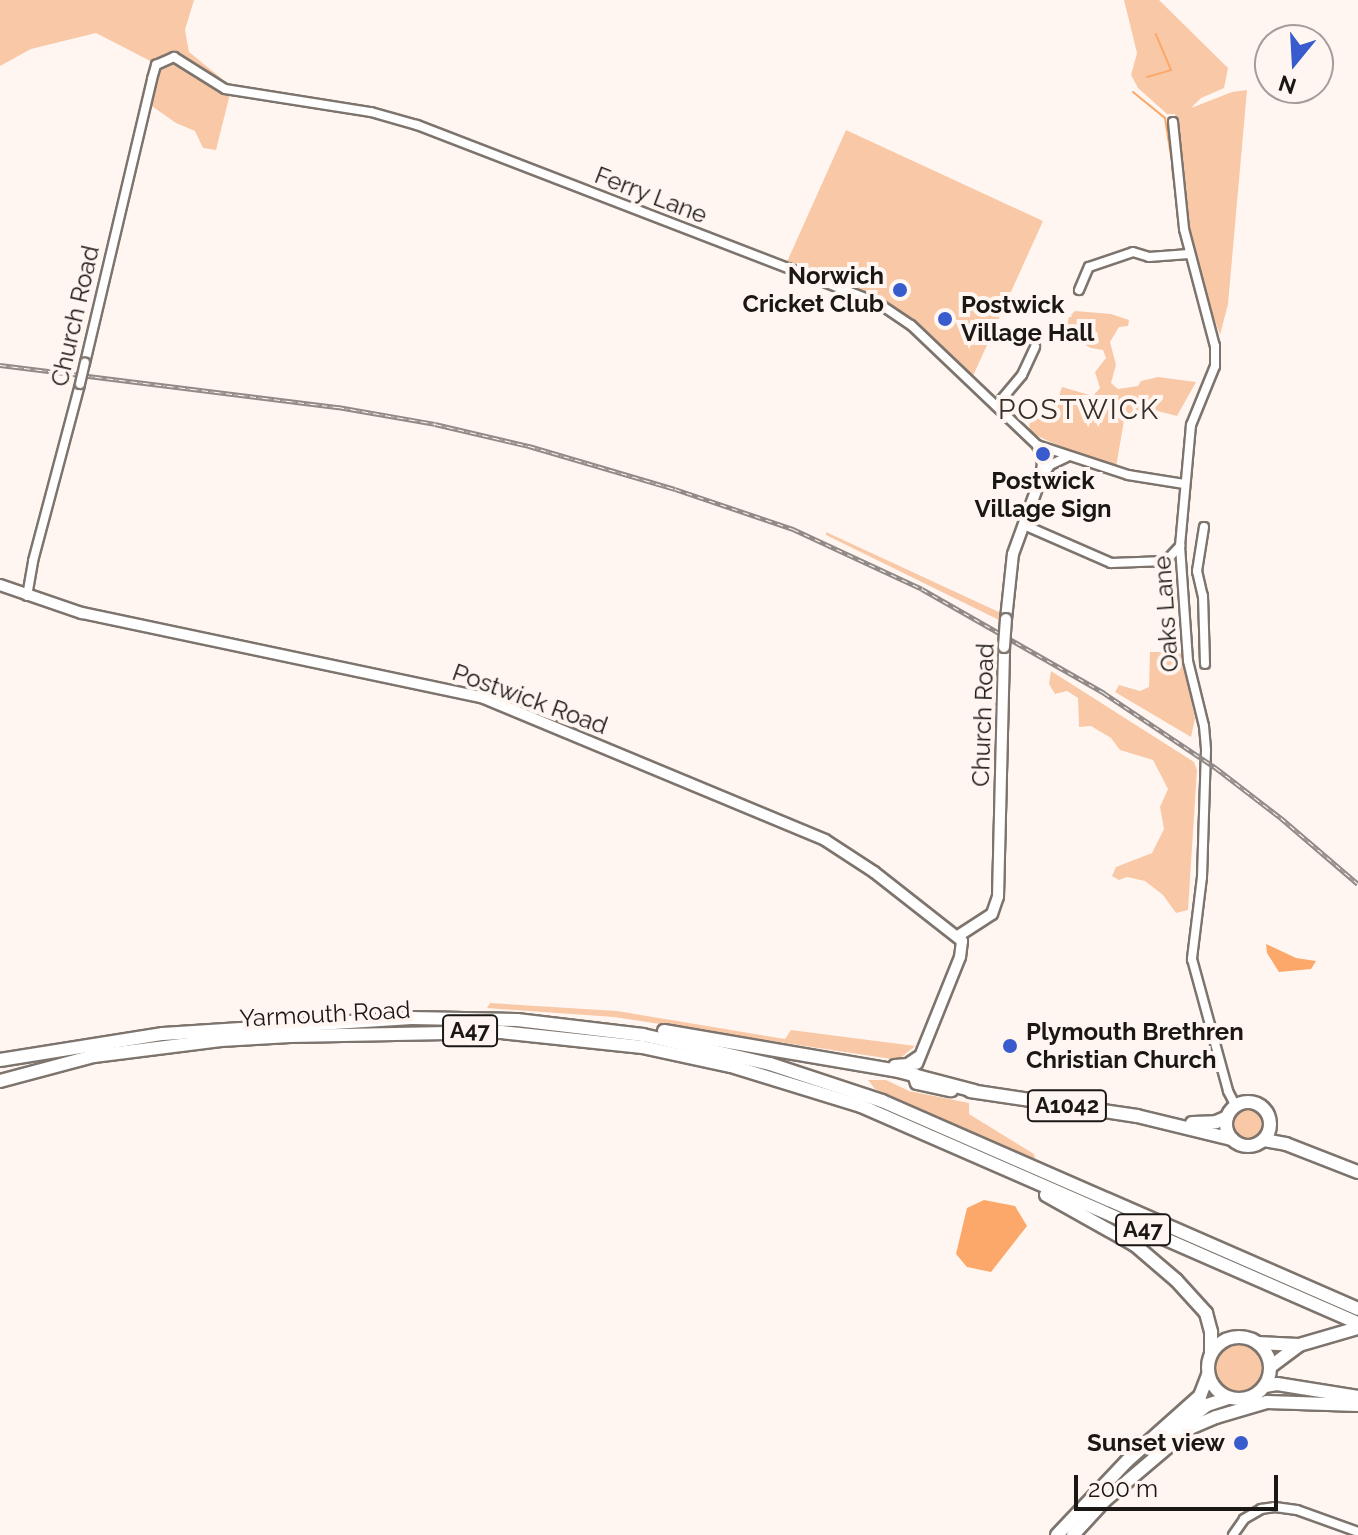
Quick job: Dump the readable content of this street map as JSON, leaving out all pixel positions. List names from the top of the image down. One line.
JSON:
{"streets":{"highway":["Yarmouth Road","A47","A1042"],"street":["Ferry Lane","Church Road","Oaks Lane","Postwick Road"]},"crossings":[["Ferry Lane","Church Road"],["Church Road","Postwick Road"],["Oaks Lane","A1042"],["Yarmouth Road","A47"],["A47","A1042"]],"districts":["POSTWICK"],"places":["Norwich Cricket Club","Postwick Village Hall","Postwick Village Sign","Plymouth Brethren Christian Church","Sunset view"],"scale_bar":"200 m","north":"bottom"}
